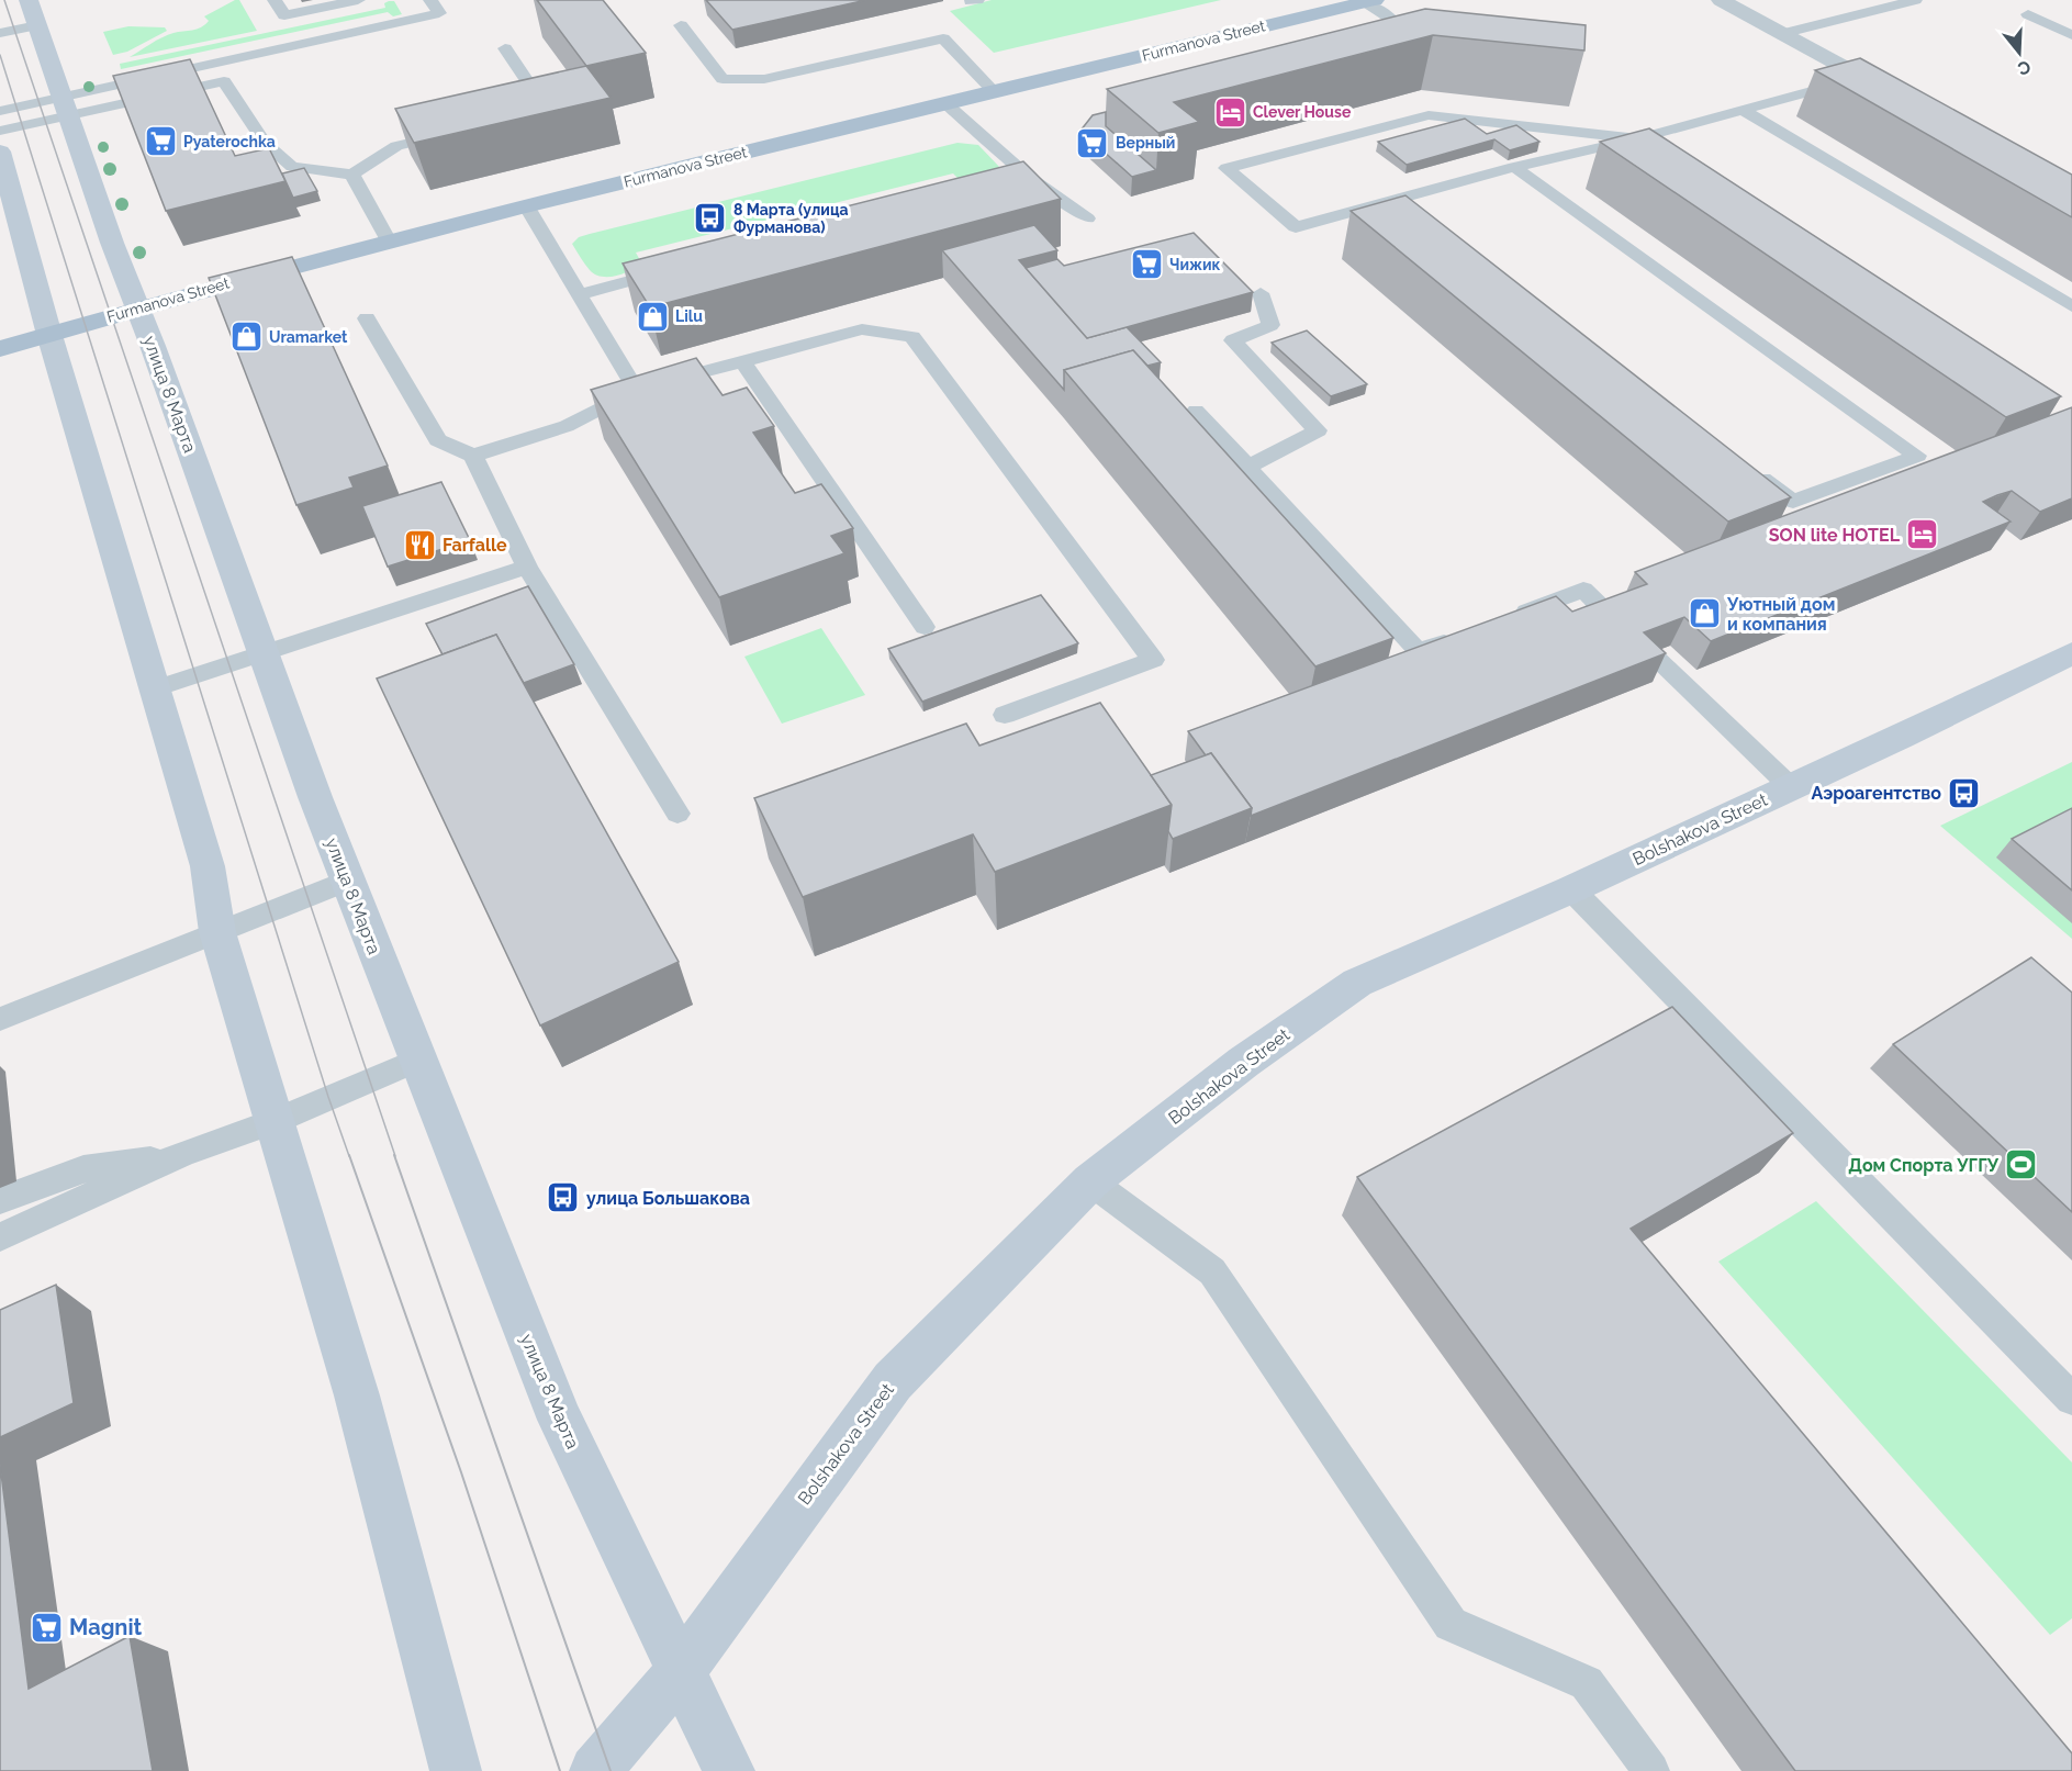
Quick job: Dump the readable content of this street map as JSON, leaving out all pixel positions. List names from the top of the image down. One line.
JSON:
{"streets":{"main road":["Furmanova Street","улица 8 Марта","Bolshakova Street"]},"crossings":[["Furmanova Street","улица 8 Марта"],["улица 8 Марта","Bolshakova Street"]],"places":{"hotel":["Clever House","SON lite HOTEL"],"supermarket":["Pyaterochka","Верный","Чижик","Magnit"],"bus stop":["8 Марта (улица Фурманова)","Аэроагентство","улица Большакова"],"shop":["Lilu","Uramarket","Уютный дом и компания"],"restaurant":["Farfalle"],"sports":["Дом Спорта УГГУ"]},"north":"bottom"}
